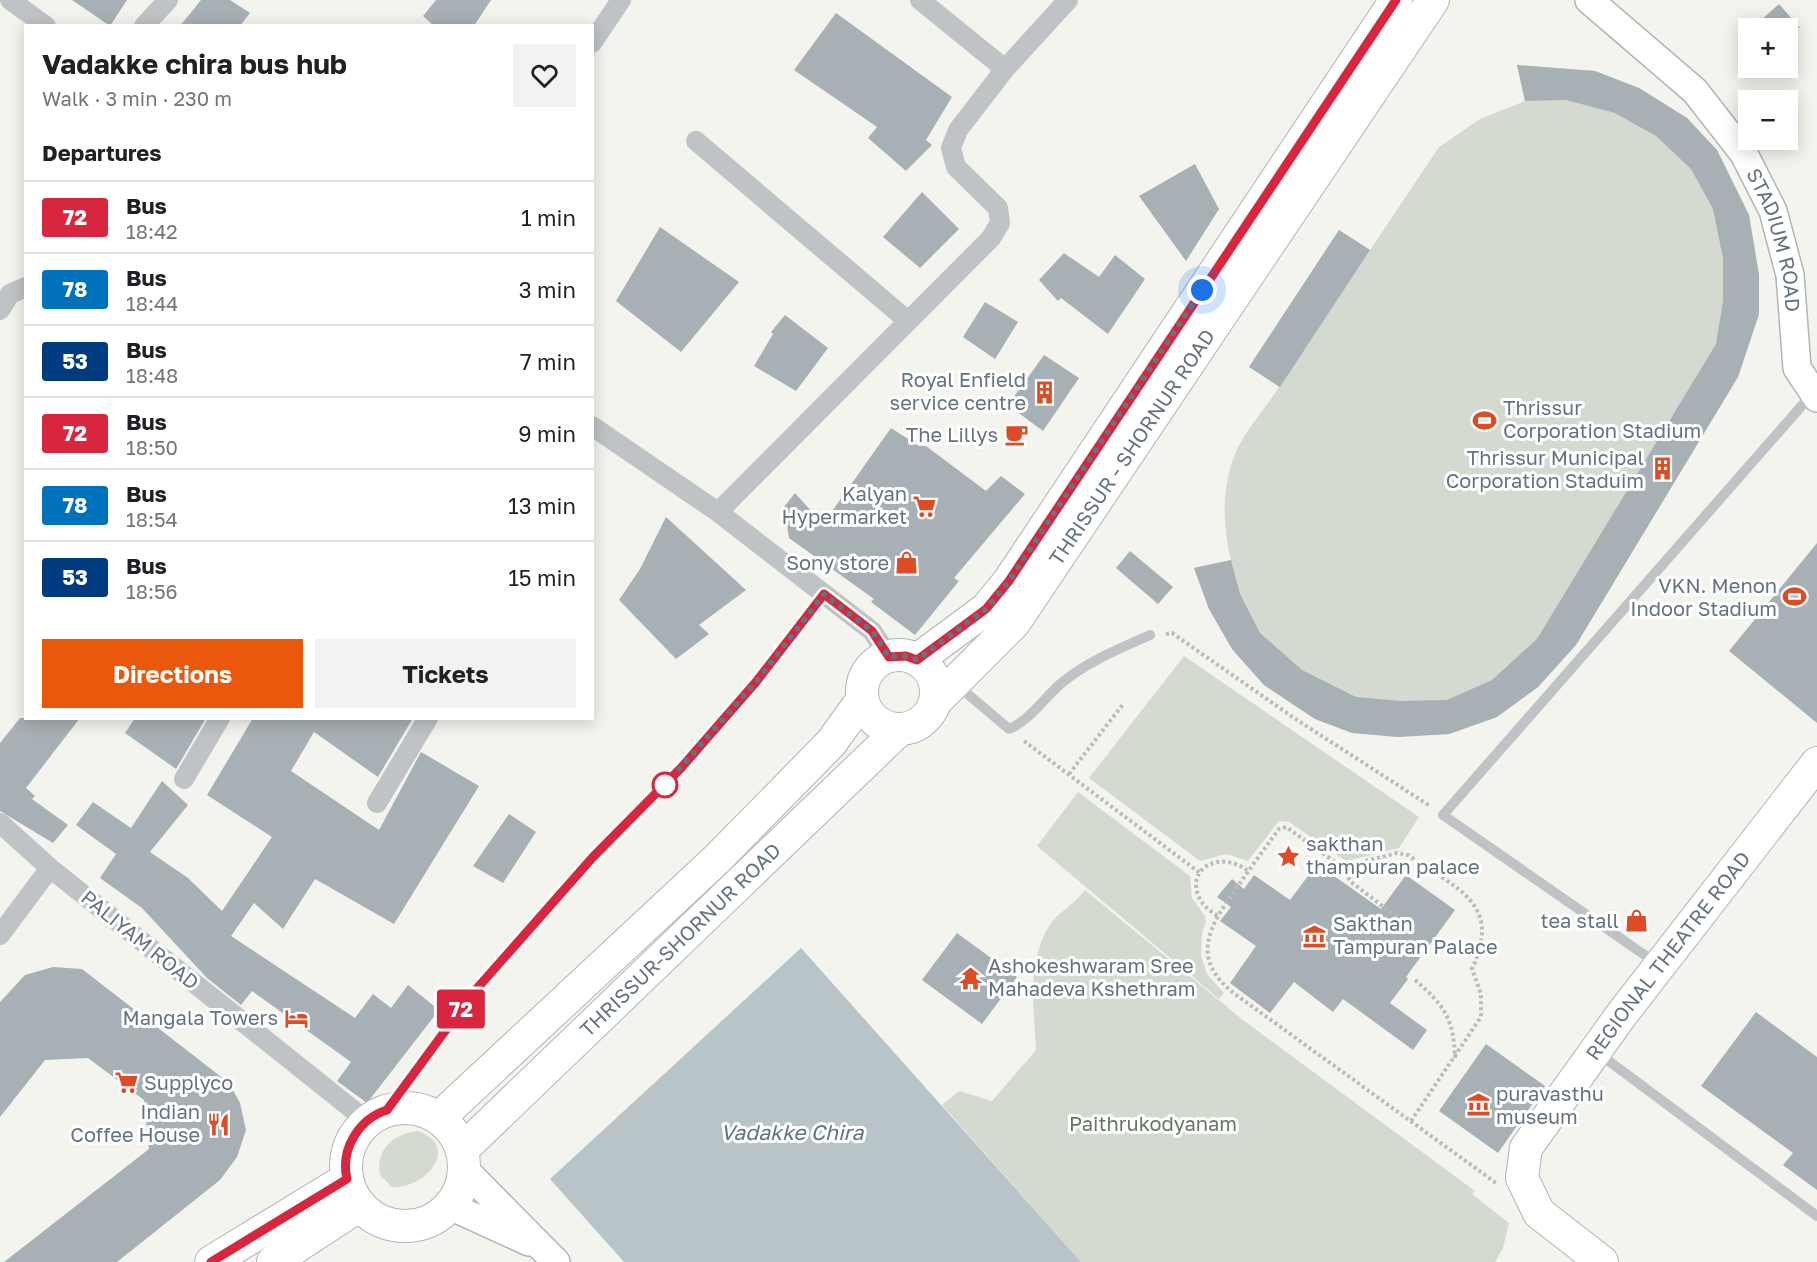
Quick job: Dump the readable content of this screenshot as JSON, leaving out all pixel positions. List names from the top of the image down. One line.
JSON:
{"streets":{"main road":["STADIUM ROAD","THRISSUR - SHORNUR ROAD","THRISSUR-SHORNUR ROAD","REGIONAL THEATRE ROAD"],"street":["PALIYAM ROAD"]},"crossings":[["THRISSUR - SHORNUR ROAD","THRISSUR-SHORNUR ROAD"],["PALIYAM ROAD","THRISSUR-SHORNUR ROAD"]],"water":["Vadakke Chira"],"parks":["Paithrukodyanam"],"places":{"building":["Royal Enfield service centre","Thrissur Municipal Corporation Staduim"],"sports":["Thrissur Corporation Stadium","VKN. Menon Indoor Stadium"],"cafe":["The Lillys"],"supermarket":["Kalyan Hypermarket","Supplyco"],"shop":["Sony store","tea stall"],"place":["sakthan thampuran palace"],"museum":["Sakthan Tampuran Palace","puravasthu museum"],"temple":["Ashokeshwaram Sree Mahadeva Kshethram"],"hotel":["Mangala Towers"],"restaurant":["Indian Coffee House"]},"lines":["bus line 72"],"page":{"on_map":"72","map_buttons":["+","−"],"heading":[["Vadakke chira bus hub","Walk · 3 min · 230 m"],"Departures"],"list":[{"mark":"72","name":"Bus","note":"18:42","value":"1 min"},{"mark":"78","name":"Bus","note":"18:44","value":"3 min"},{"mark":"53","name":"Bus","note":"18:48","value":"7 min"},{"mark":"72","name":"Bus","note":"18:50","value":"9 min"},{"mark":"78","name":"Bus","note":"18:54","value":"13 min"},{"mark":"53","name":"Bus","note":"18:56","value":"15 min"}],"buttons":["Directions","Tickets"]}}
